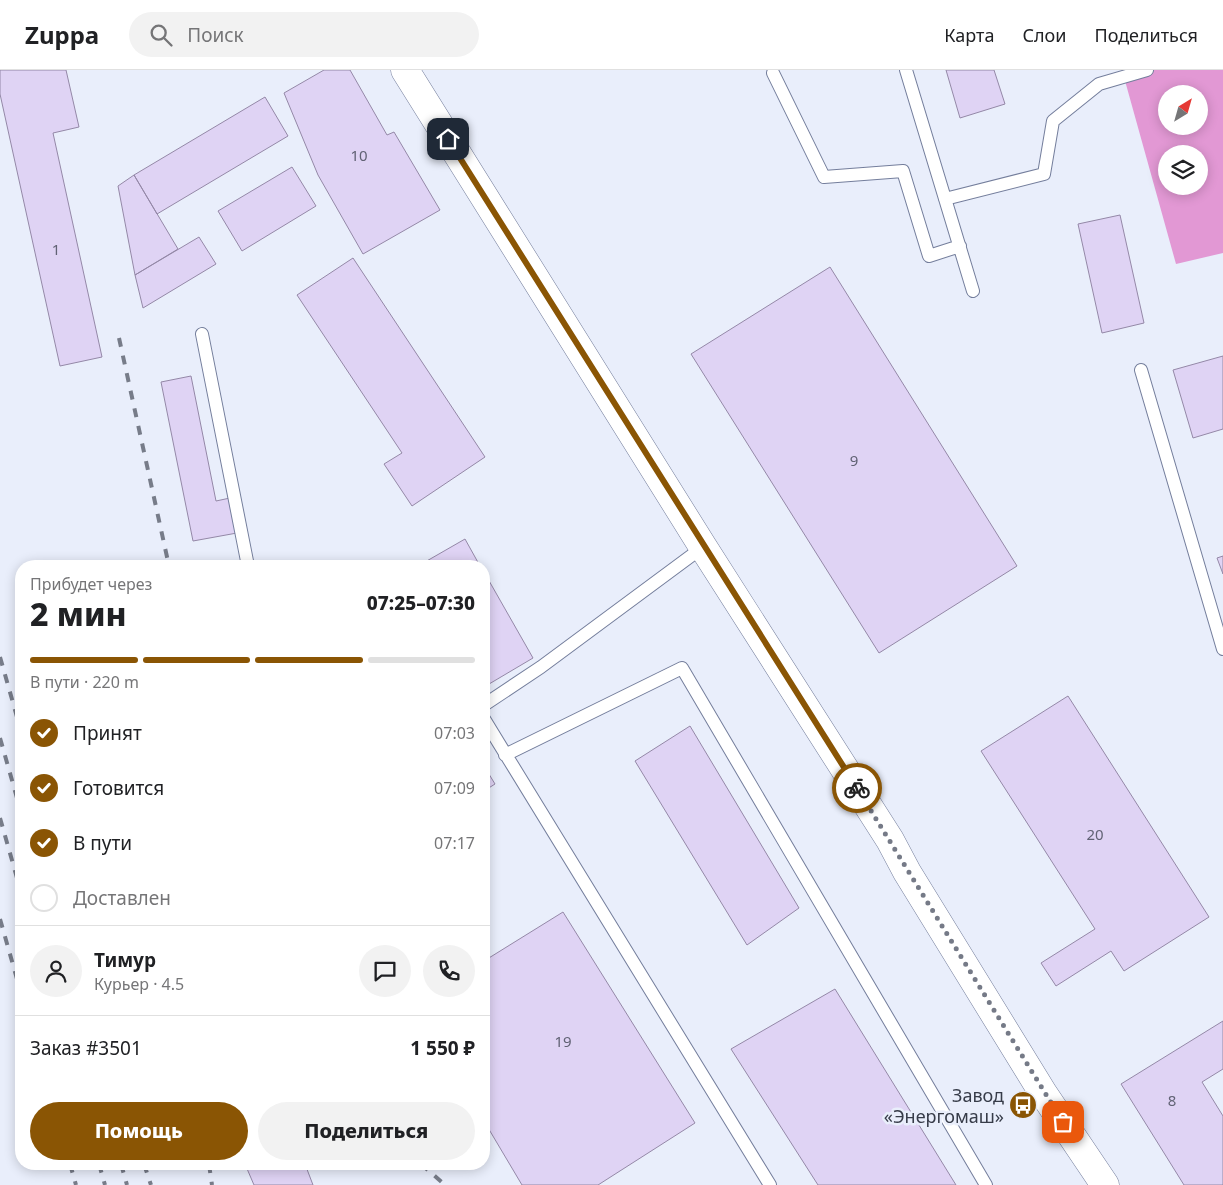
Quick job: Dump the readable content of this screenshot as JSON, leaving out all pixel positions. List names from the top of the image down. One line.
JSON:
{"places":{"bus stop":["Завод «Энергомаш»"]},"house_numbers":["10","1","9","20","19","8"],"north":"top right","page":{"header":"Zuppa","search":"Поиск","nav":["Карта","Слои","Поделиться"],"heading":["2 мин","Прибудет через","07:25–07:30"],"panel":["Тимур","Курьер · 4.5","Заказ #3501","1 550 ₽"],"bar":"В пути · 220 m","list":[["Принят","07:03"],["Готовится","07:09"],["В пути","07:17"],"Доставлен"],"buttons":["Помощь","Поделиться"]}}
